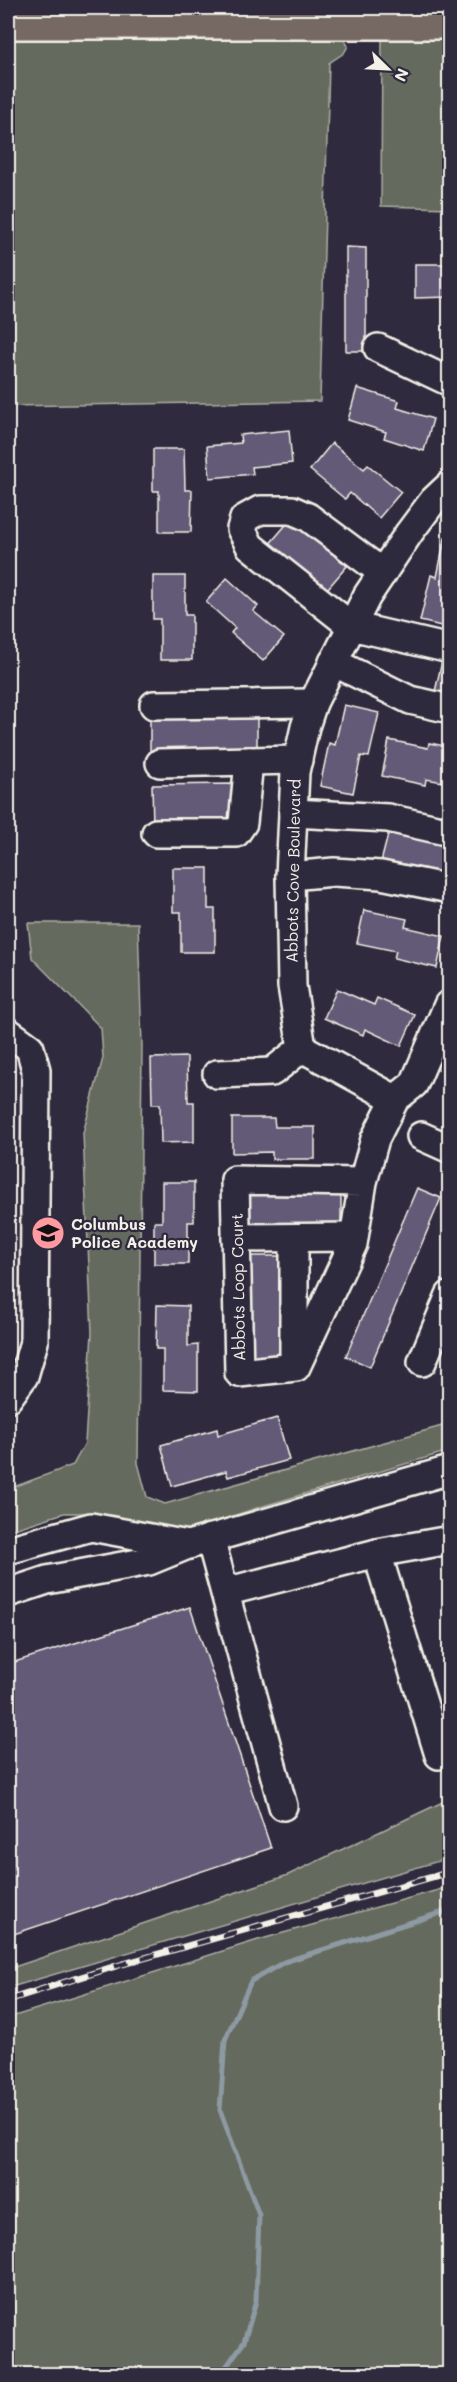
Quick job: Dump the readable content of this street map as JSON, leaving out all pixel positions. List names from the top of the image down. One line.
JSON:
{"streets":{"street":["Abbots Cove Boulevard","Abbots Loop Court"]},"places":{"school or university":["Columbus Police Academy"]},"north":"bottom right"}
